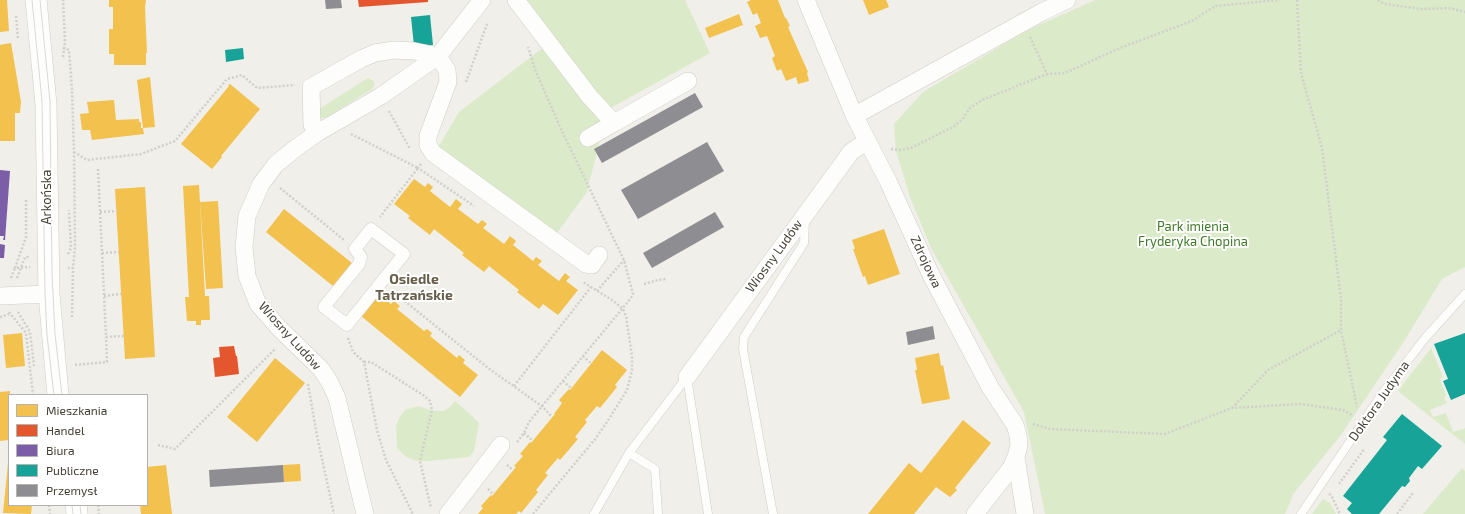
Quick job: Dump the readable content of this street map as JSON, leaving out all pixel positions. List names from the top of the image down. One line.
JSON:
{"streets":{"street":["Arkońska","Wiosny Ludów","Zdrojowa"],"lane":["Doktora Judyma"]},"crossings":[["Wiosny Ludów","Zdrojowa"]],"districts":["Osiedle Tatrzańskie"],"parks":["Park imienia Fryderyka Chopina"],"legend":["Mieszkania","Handel","Biura","Publiczne","Przemysł"]}
